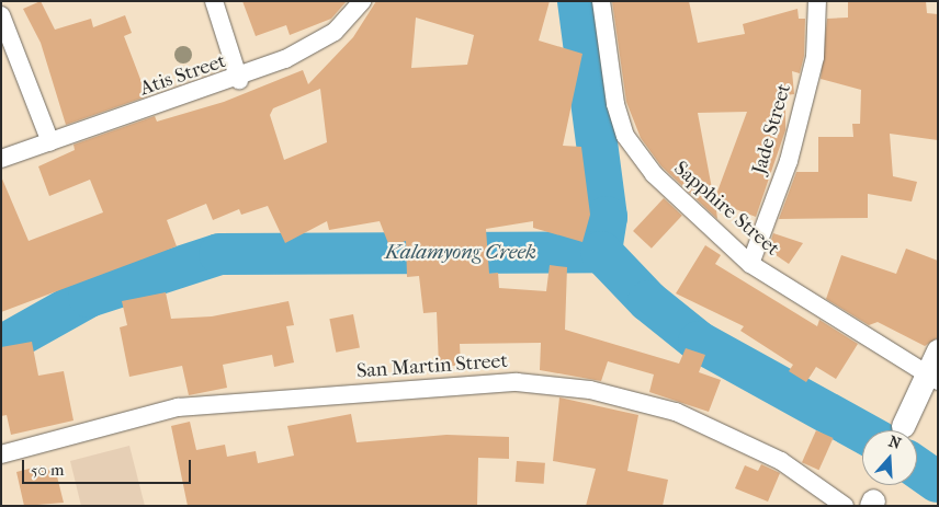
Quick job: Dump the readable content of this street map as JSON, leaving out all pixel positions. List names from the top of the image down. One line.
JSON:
{"streets":{"street":["Atis Street","Jade Street","Sapphire Street","San Martin Street"]},"crossings":[["Jade Street","Sapphire Street"]],"water":["Kalamyong Creek"],"scale_bar":"50 m","north":"top"}
